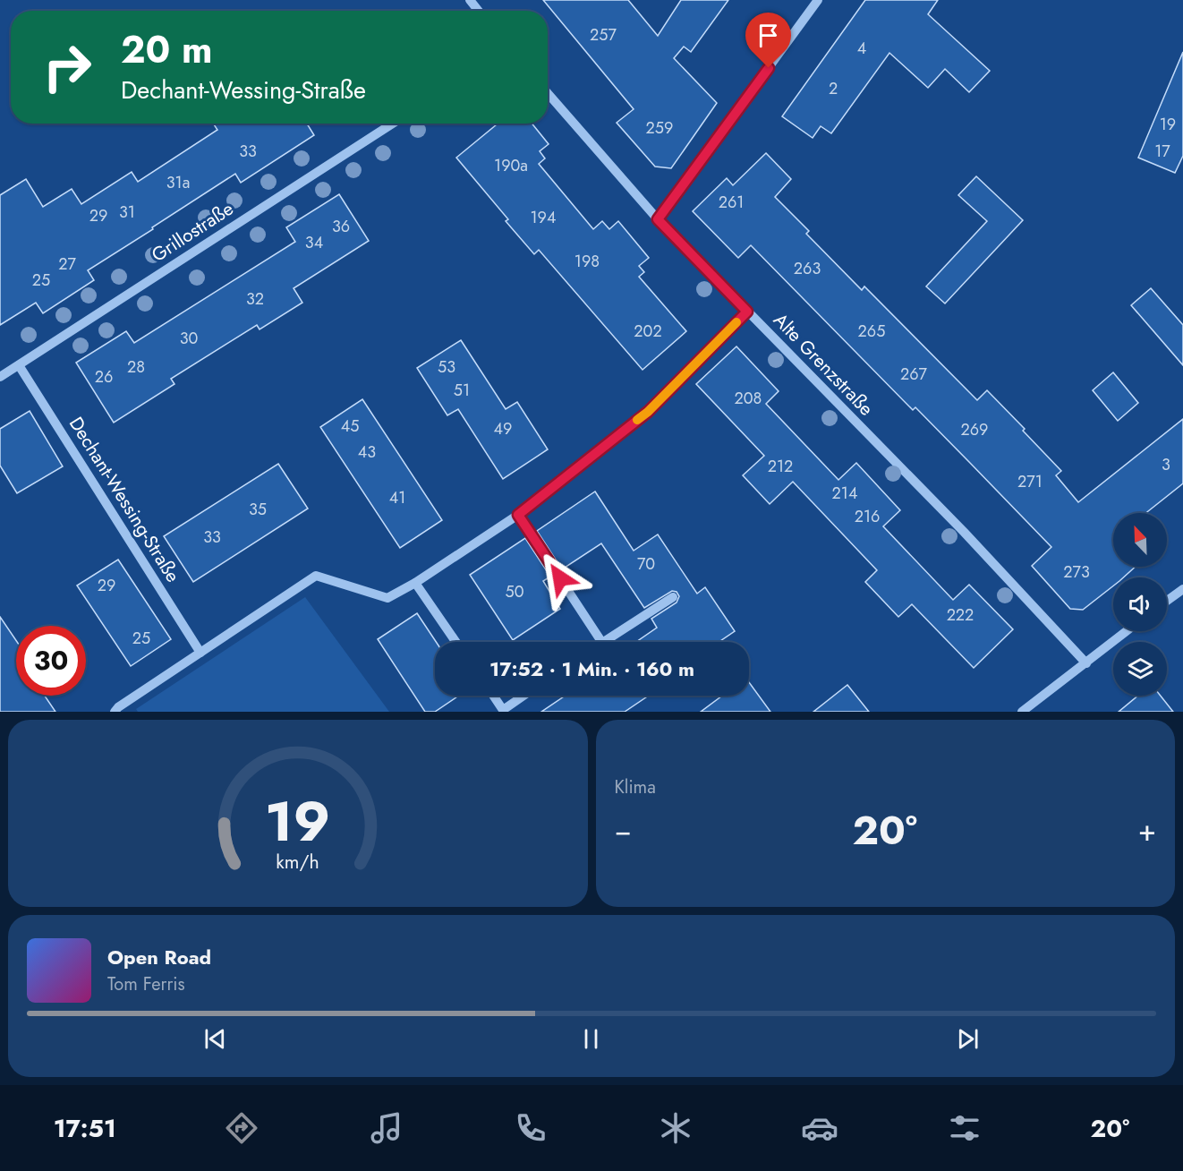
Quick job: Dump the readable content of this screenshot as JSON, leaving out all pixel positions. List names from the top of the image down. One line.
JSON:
{"streets":{"street":["Grillostraße","Alte Grenzstraße","Dechant-Wessing-Straße"]},"crossings":[["Grillostraße","Dechant-Wessing-Straße"]],"house_numbers":["257","4","2","19","259","33","17","190a","31a","261","31","29","194","36","34","198","27","263","25","32","202","265","30","28","53","267","26","51","208","45","49","269","43","3","212","271","214","41","35","216","33","70","273","29","50","222","25"],"north":"top left","page":{"turn":["20 m","Dechant-Wessing-Straße"],"limit":"30","trip":"17:52 · 1 Min. · 160 m","tile":"Klima","heat":["−","20°","+"],"song":["Open Road","Tom Ferris"],"tabs":["17:51","20°"],"gauge":["19","km/h"]}}
